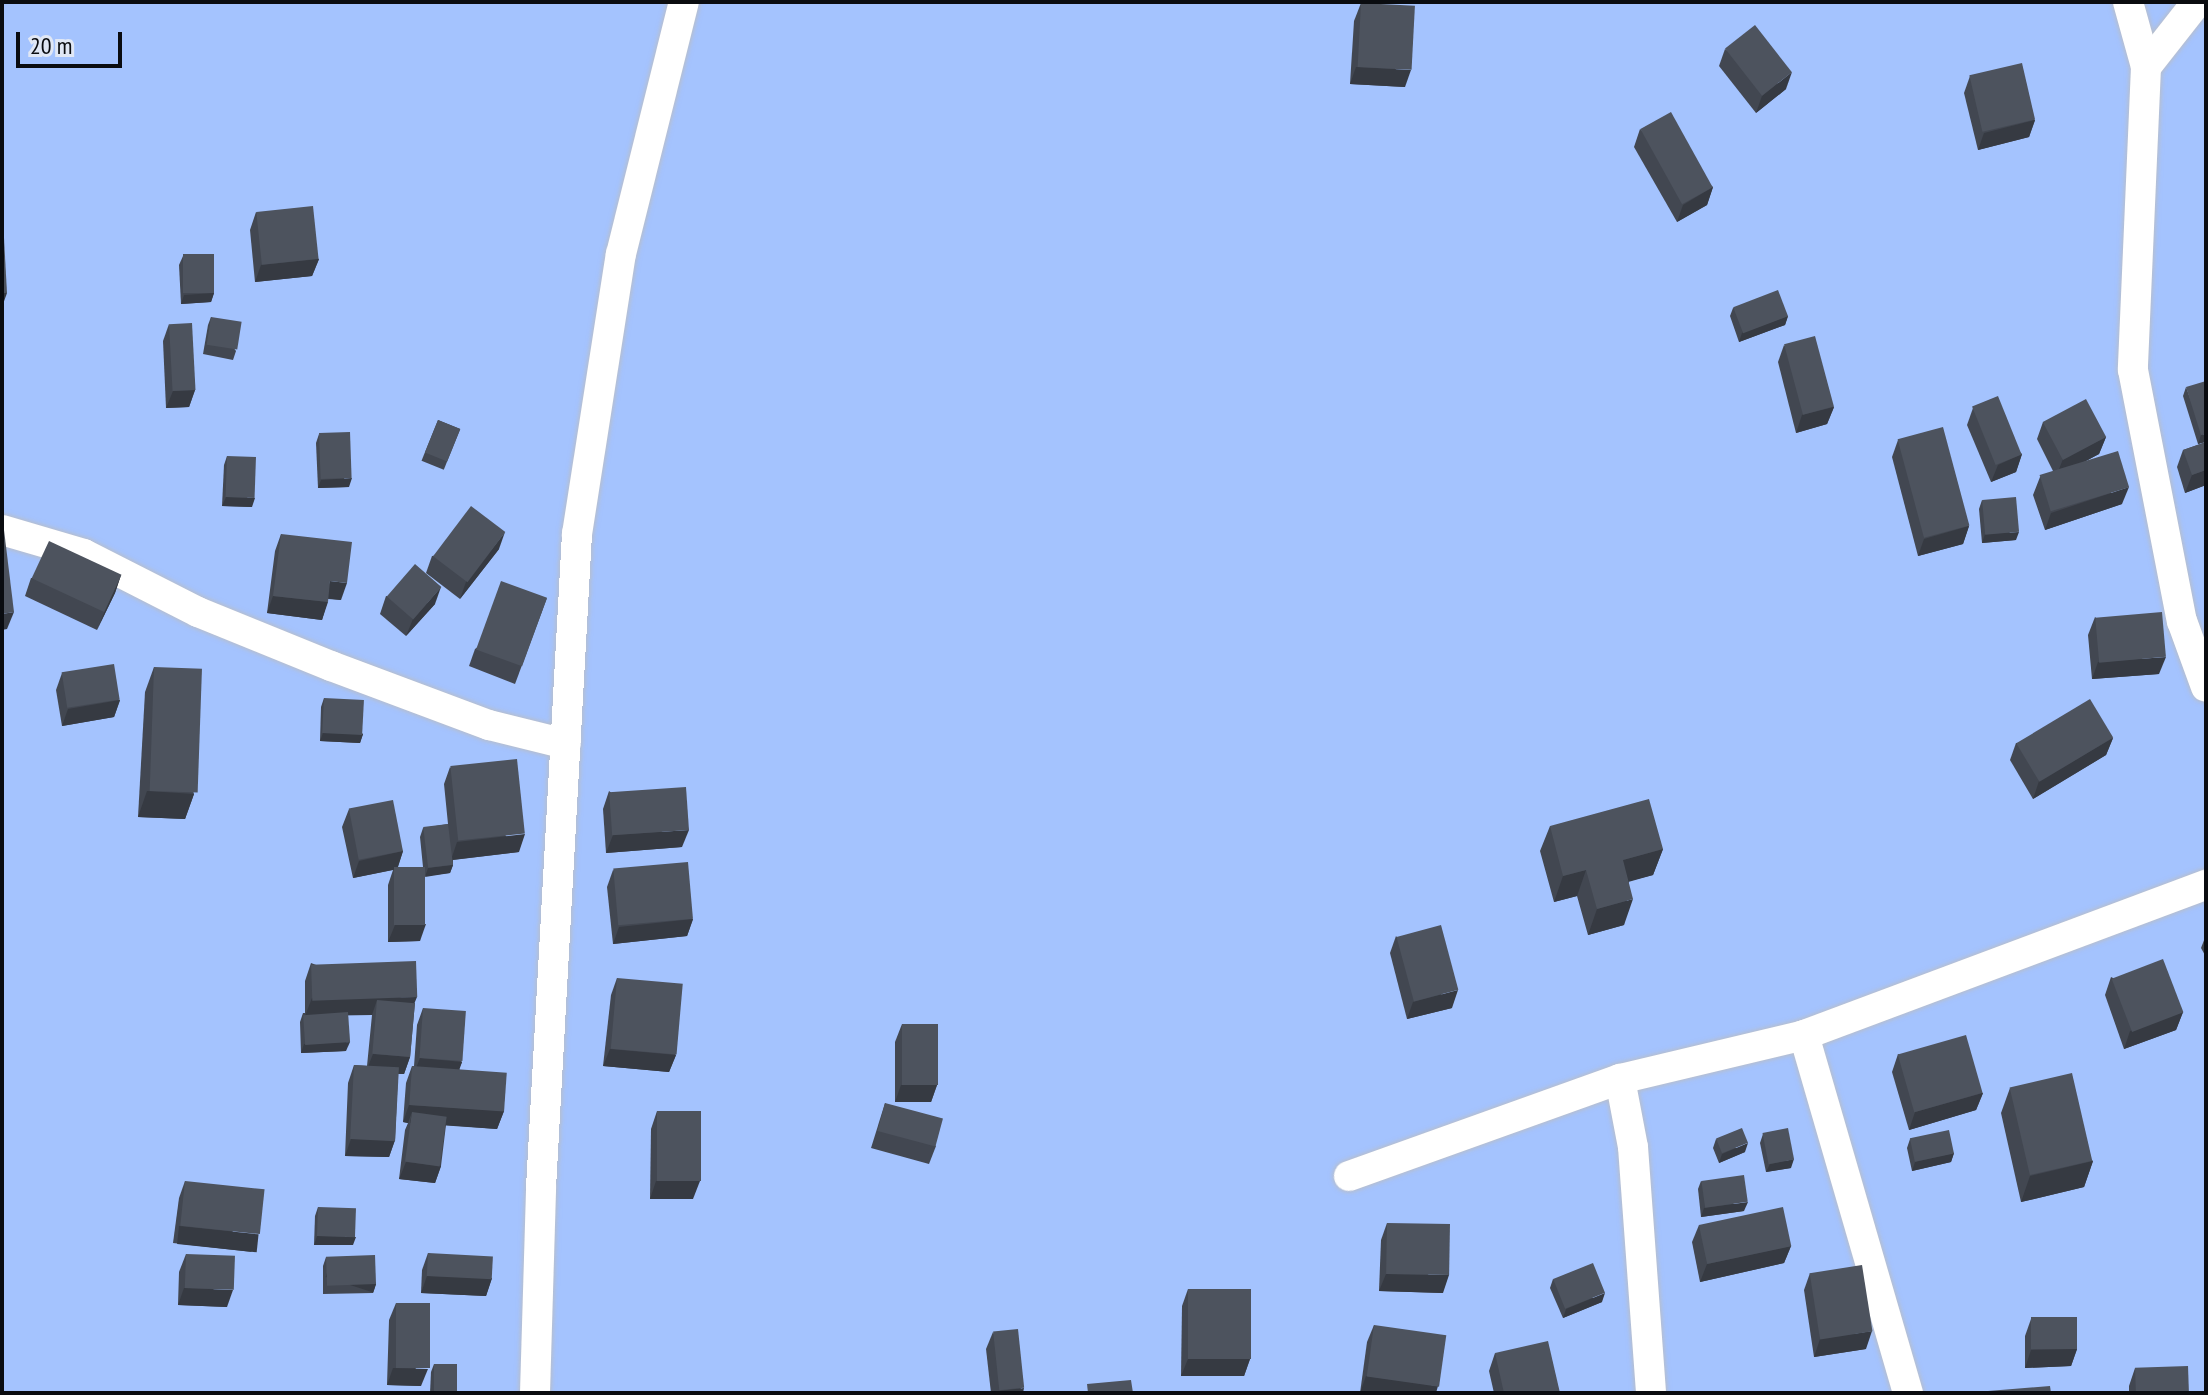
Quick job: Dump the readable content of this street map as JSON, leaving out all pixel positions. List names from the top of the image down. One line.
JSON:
{"scale_bar":"20 m"}
